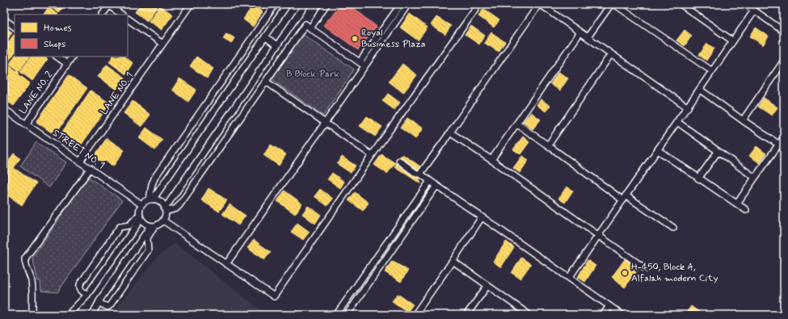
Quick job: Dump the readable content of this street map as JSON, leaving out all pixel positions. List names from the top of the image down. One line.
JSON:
{"streets":{"street":["LANE NO. 2","LANE NO. 1","STREET NO. 1"]},"crossings":[["LANE NO. 2","STREET NO. 1"],["LANE NO. 1","STREET NO. 1"]],"parks":["B Block Park"],"places":["Royal Business Plaza","H-450, Block A, Alfalah modern City"],"legend":["Homes","Shops"]}
